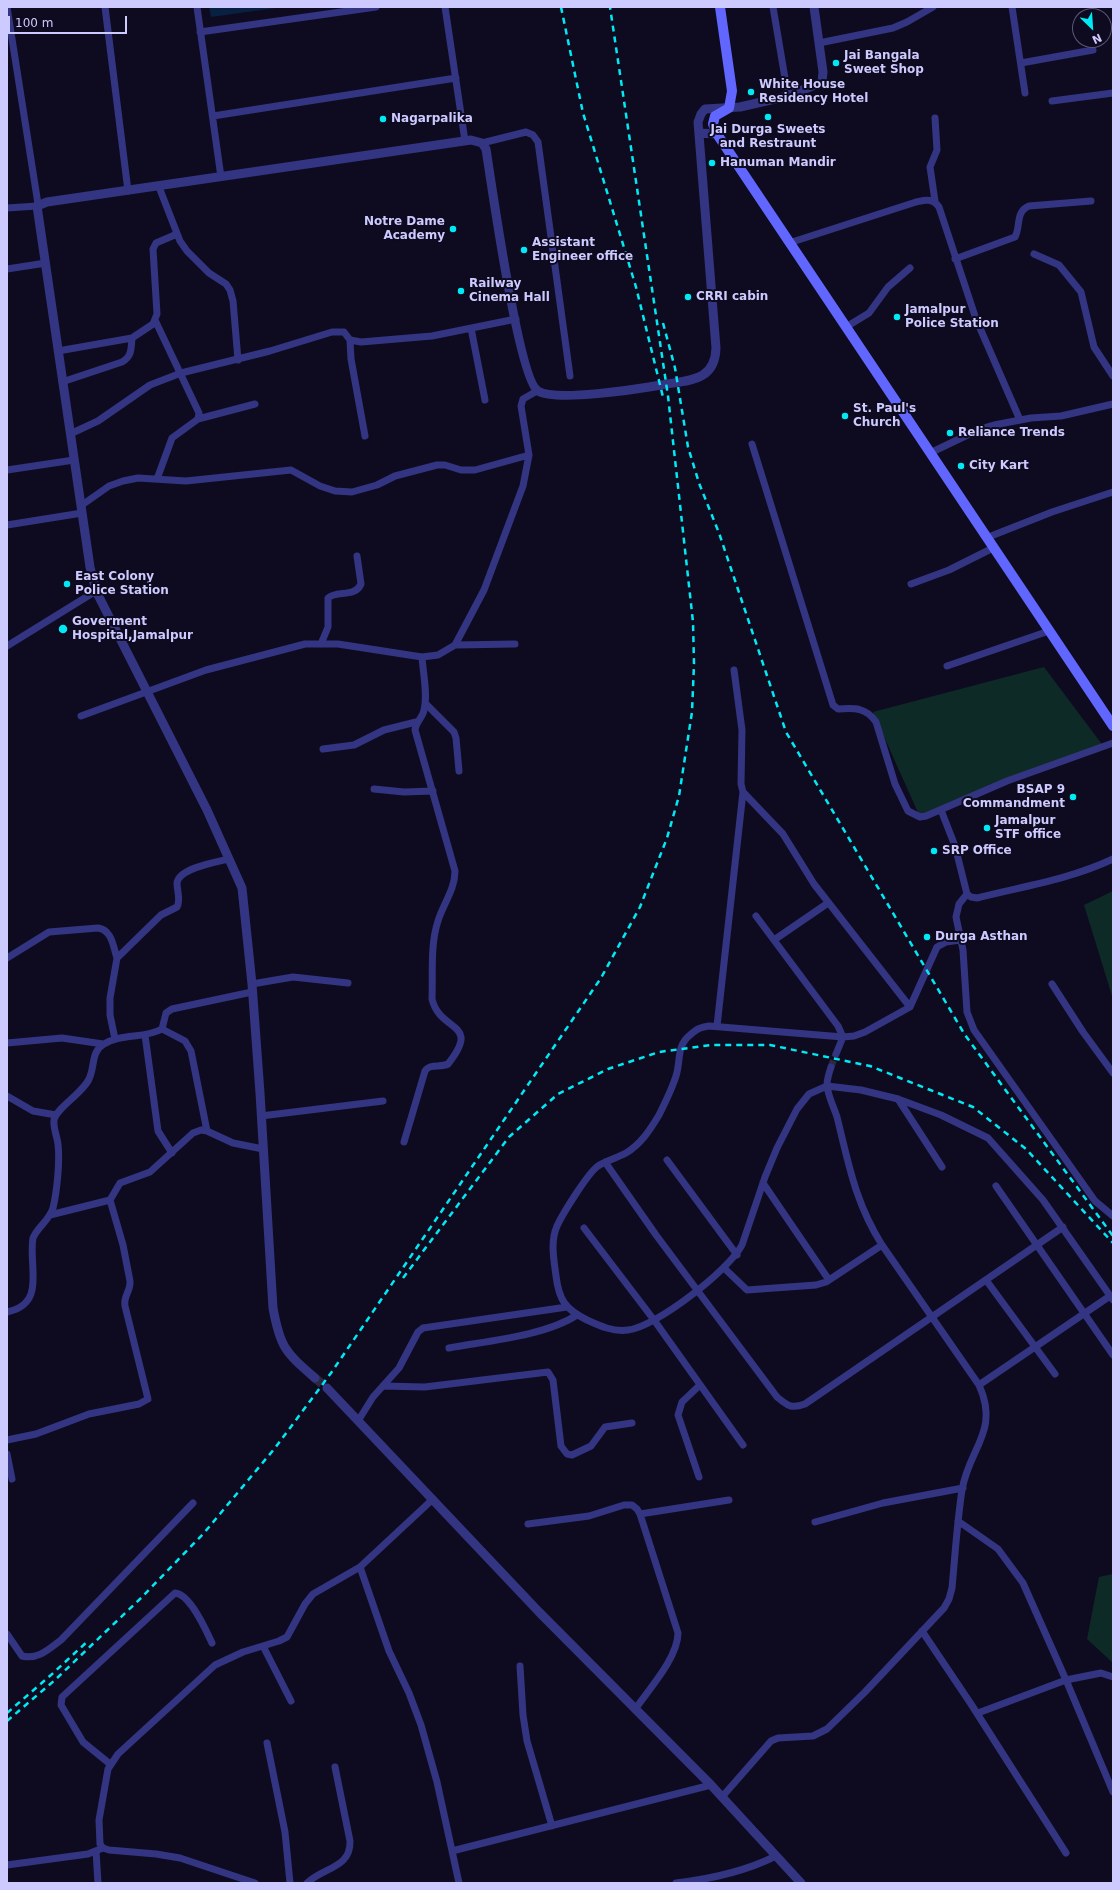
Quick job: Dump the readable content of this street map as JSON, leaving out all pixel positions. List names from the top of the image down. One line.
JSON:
{"places":["Jai Bangala Sweet Shop","White House Residency Hotel","Jai Durga Sweets and Restraunt","Nagarpalika","Hanuman Mandir","Notre Dame Academy","Assistant Engineer office","Railway Cinema Hall","CRRI cabin","Jamalpur Police Station","St. Paul's Church","Reliance Trends","City Kart","East Colony Police Station","Goverment Hospital,Jamalpur","BSAP 9 Commandment","Jamalpur STF office","SRP Office","Durga Asthan"],"scale_bar":"100 m","north":"bottom right"}
